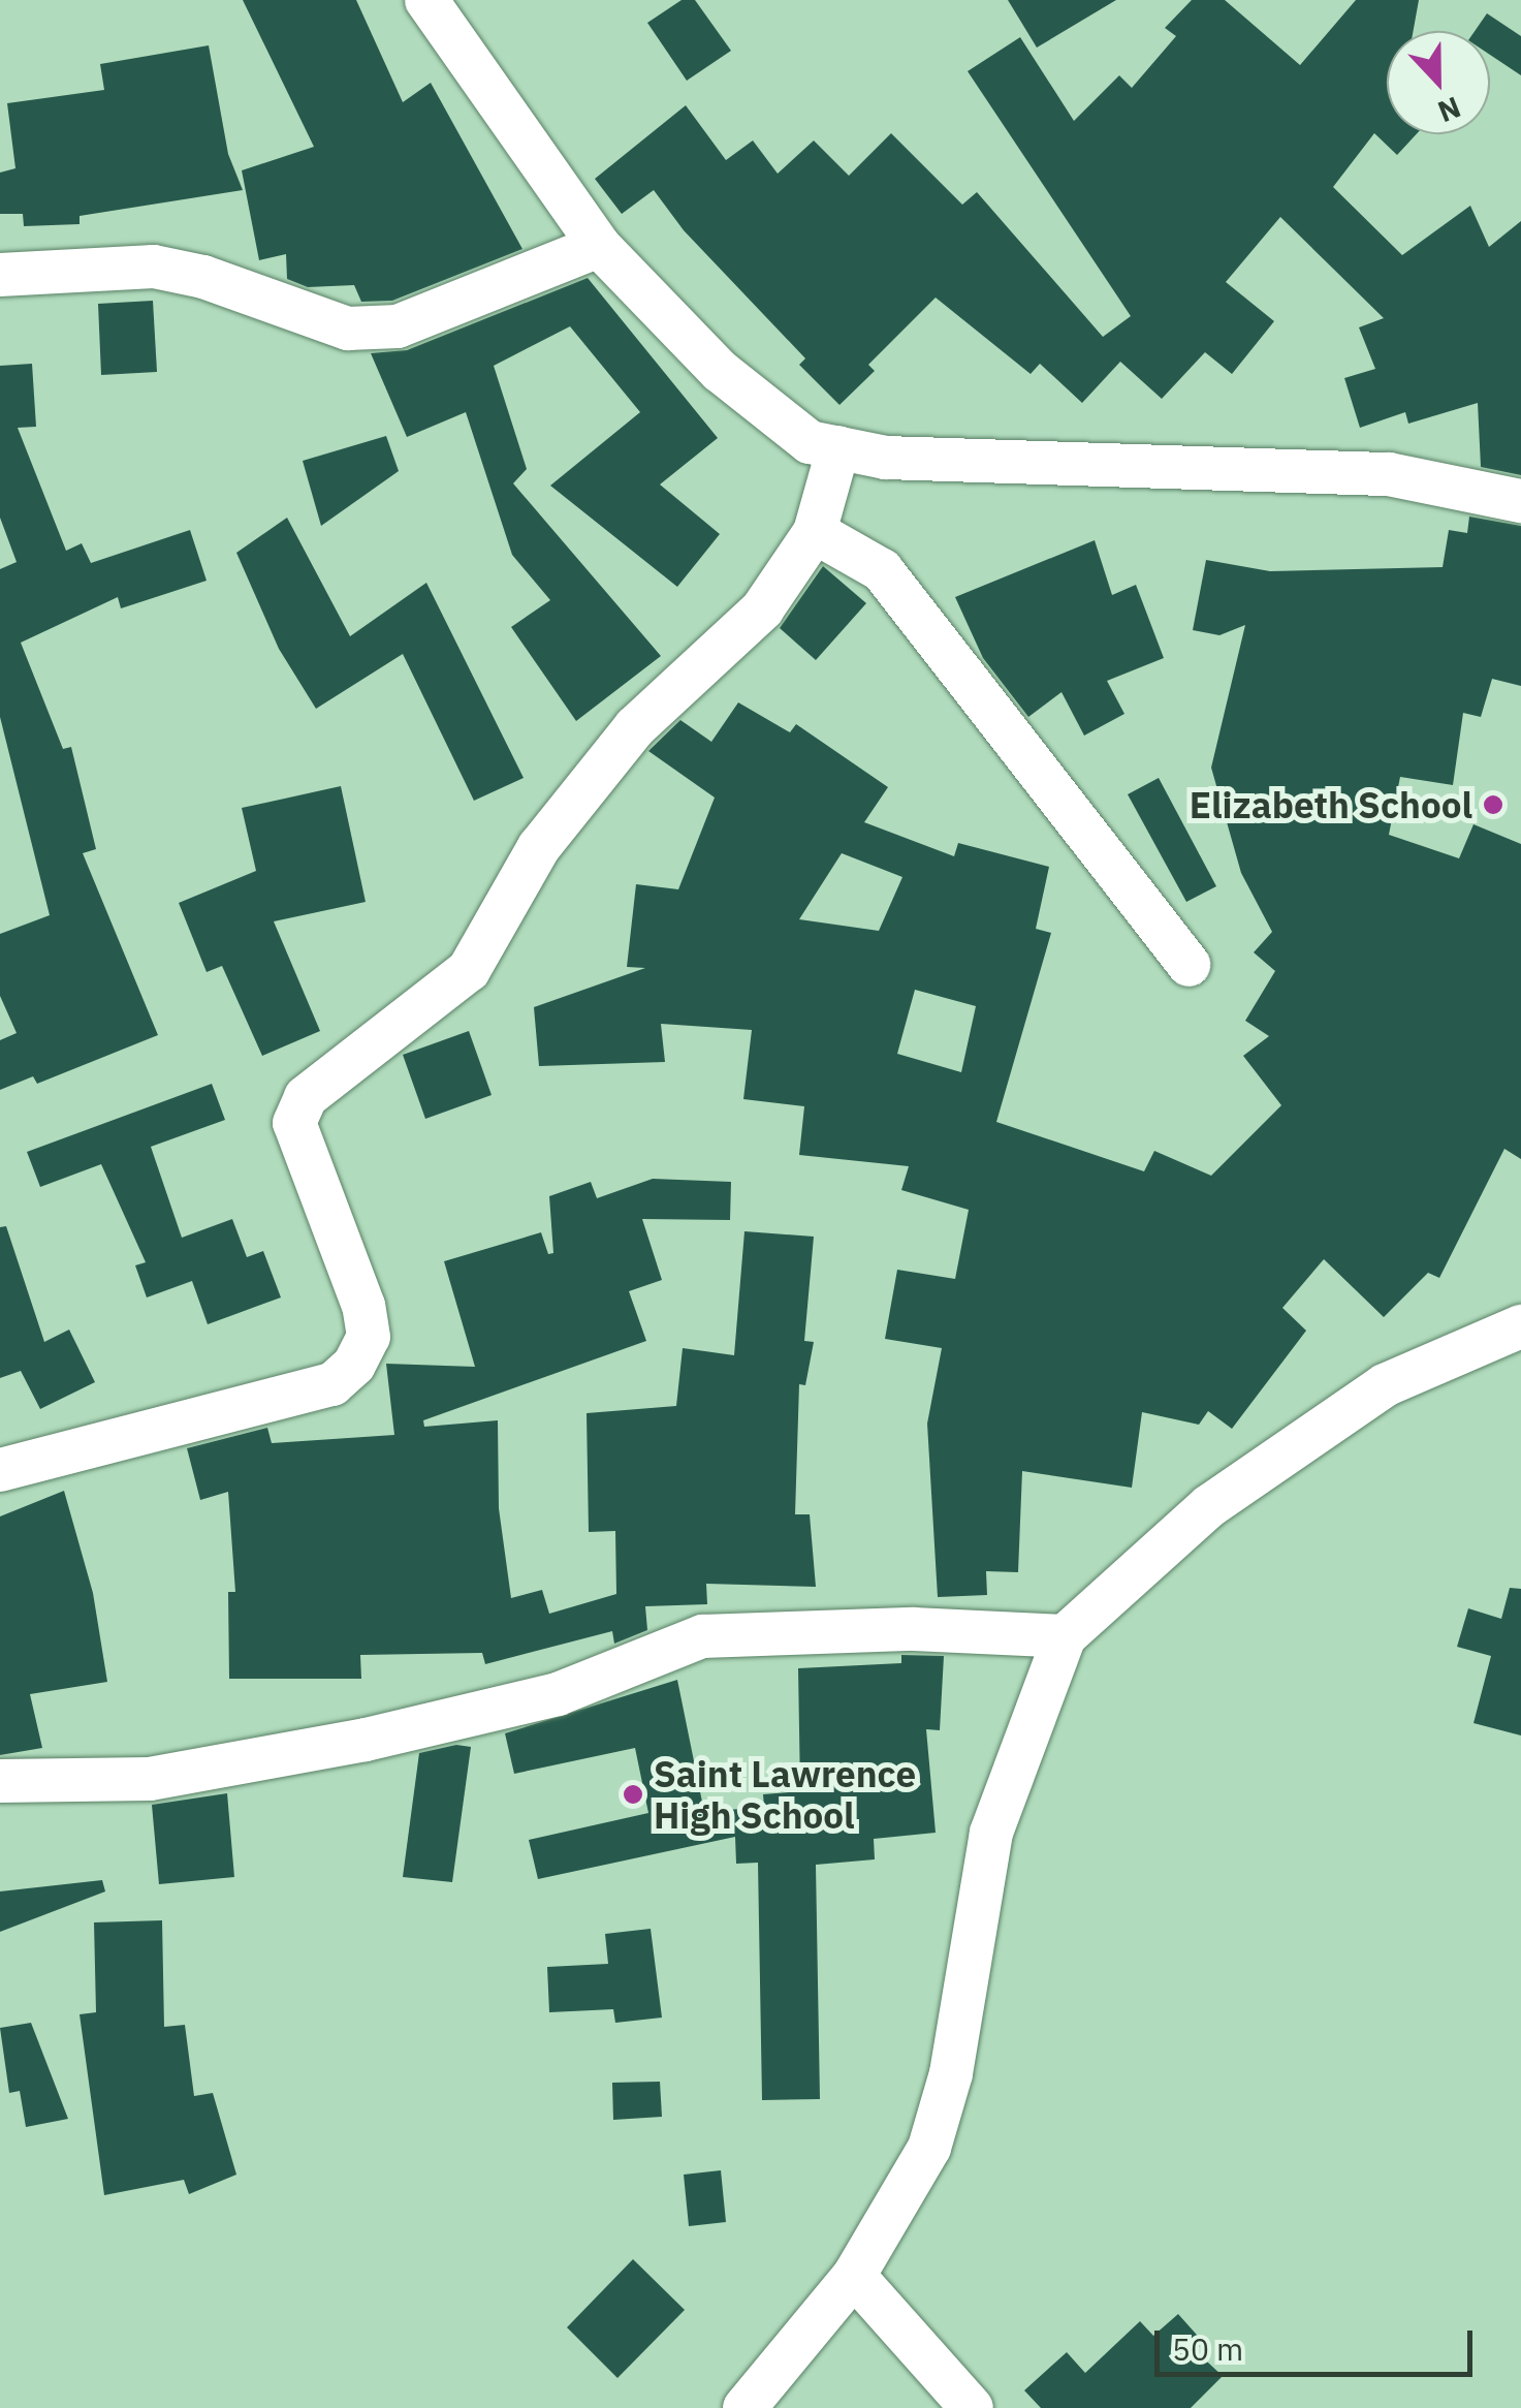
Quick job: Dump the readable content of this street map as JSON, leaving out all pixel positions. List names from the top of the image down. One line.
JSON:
{"places":["Elizabeth School","Saint Lawrence High School"],"scale_bar":"50 m","north":"bottom"}
